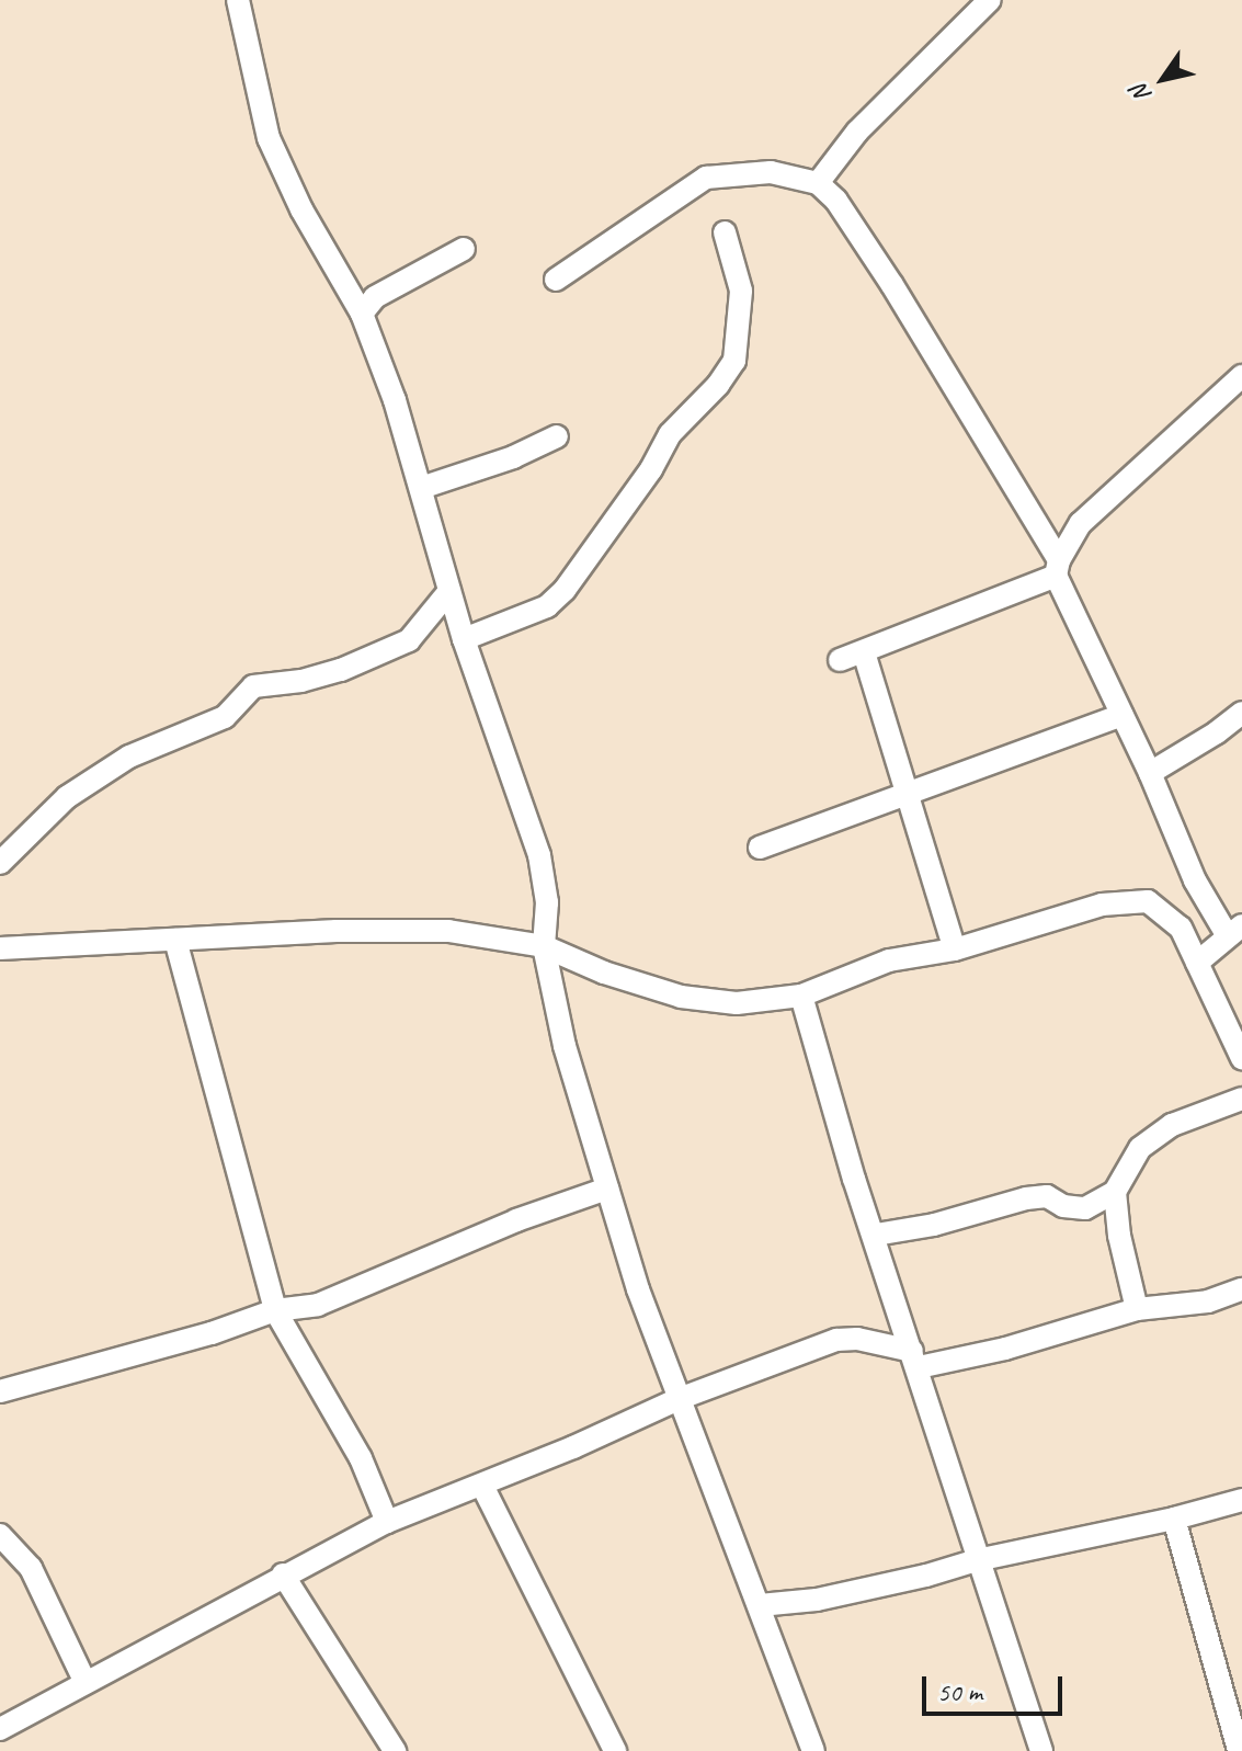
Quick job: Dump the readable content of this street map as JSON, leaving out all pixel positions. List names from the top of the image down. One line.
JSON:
{"scale_bar":"50 m","north":"bottom left"}
